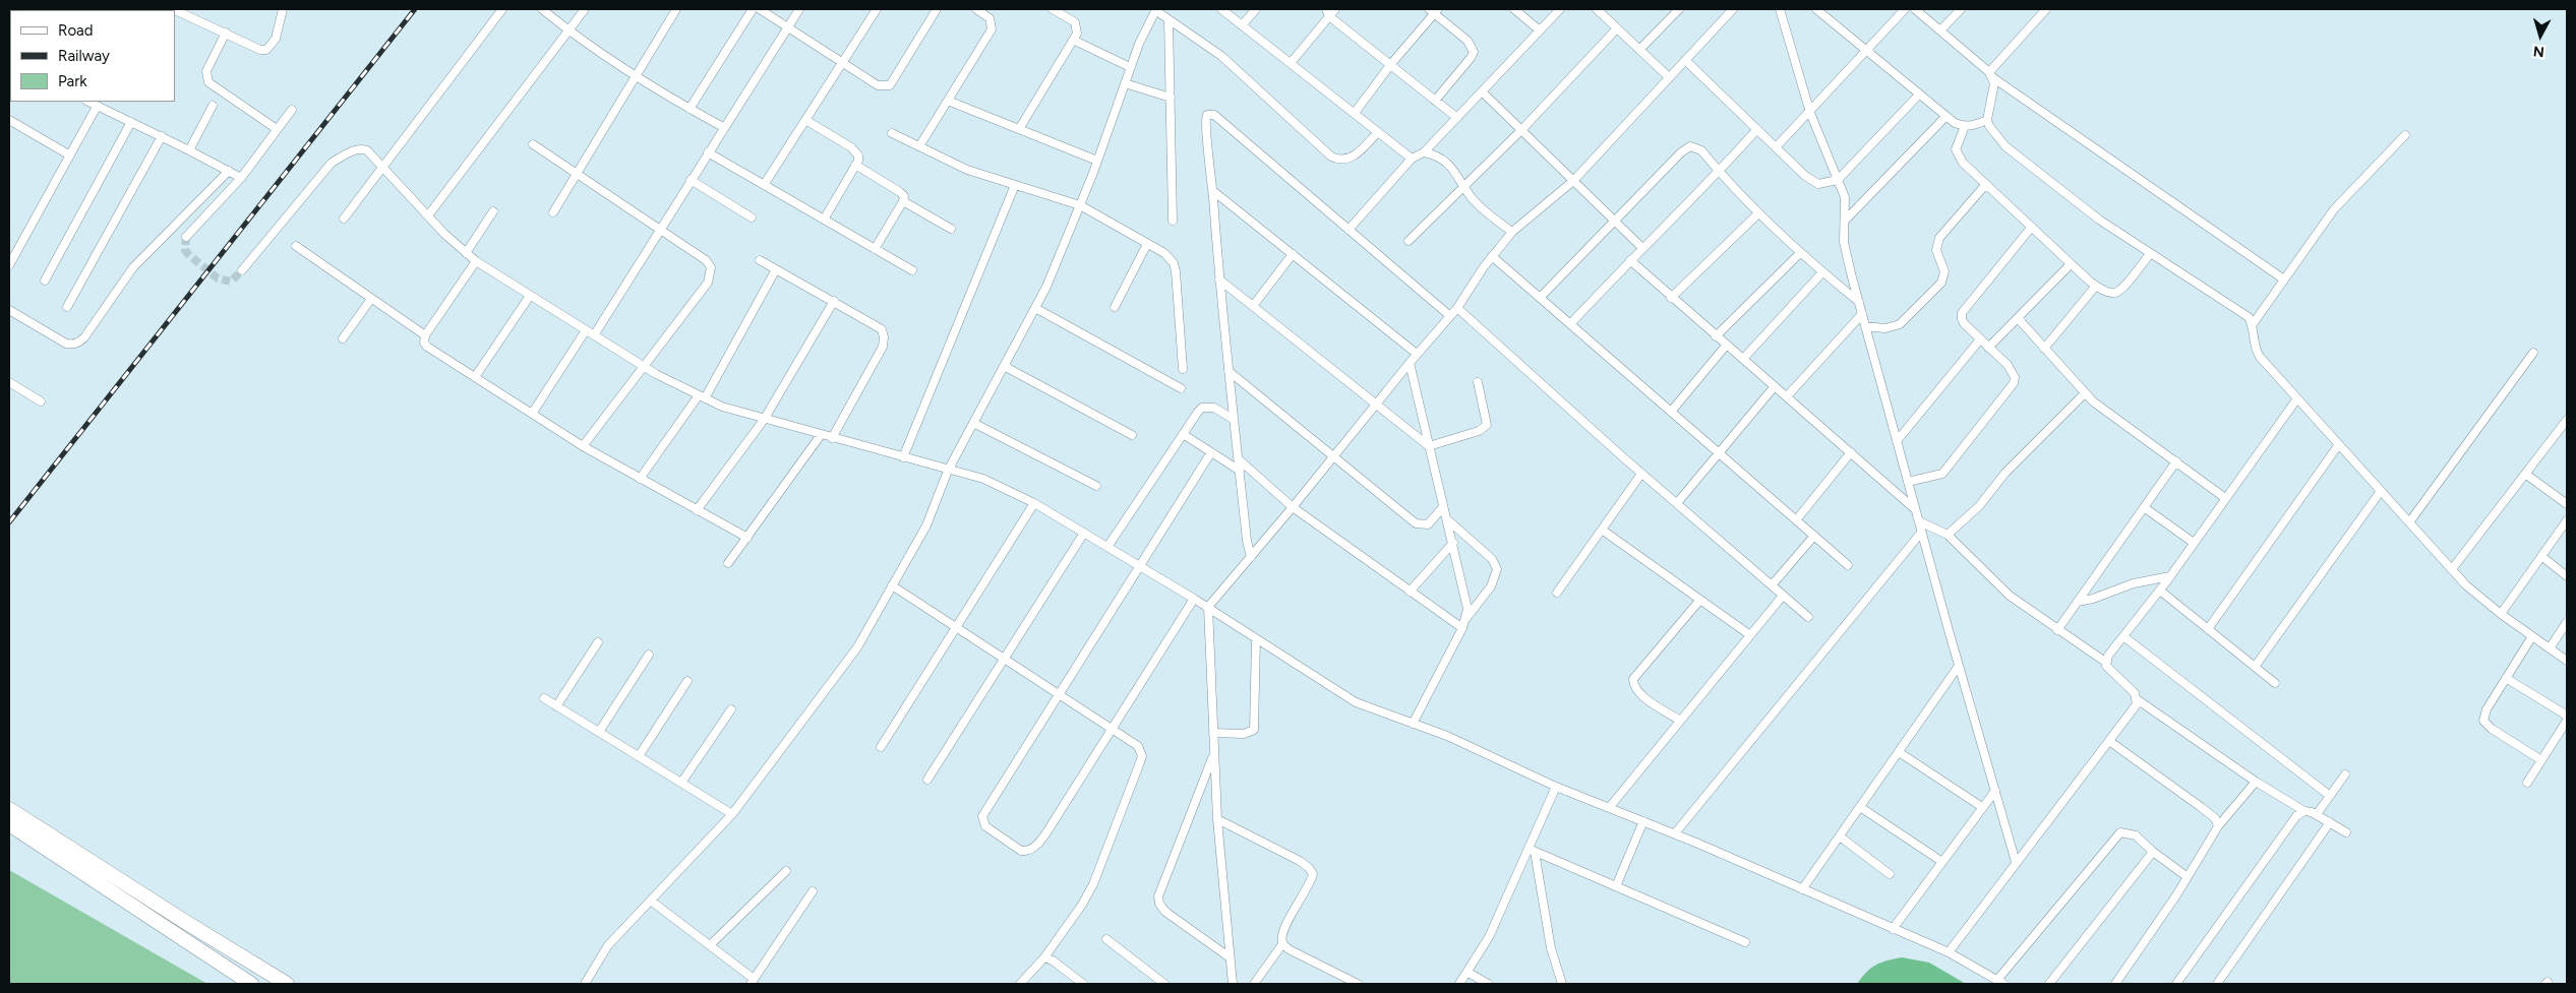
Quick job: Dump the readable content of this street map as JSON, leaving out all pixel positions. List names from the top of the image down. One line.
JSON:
{"legend":["Road","Railway","Park"],"north":"bottom"}
